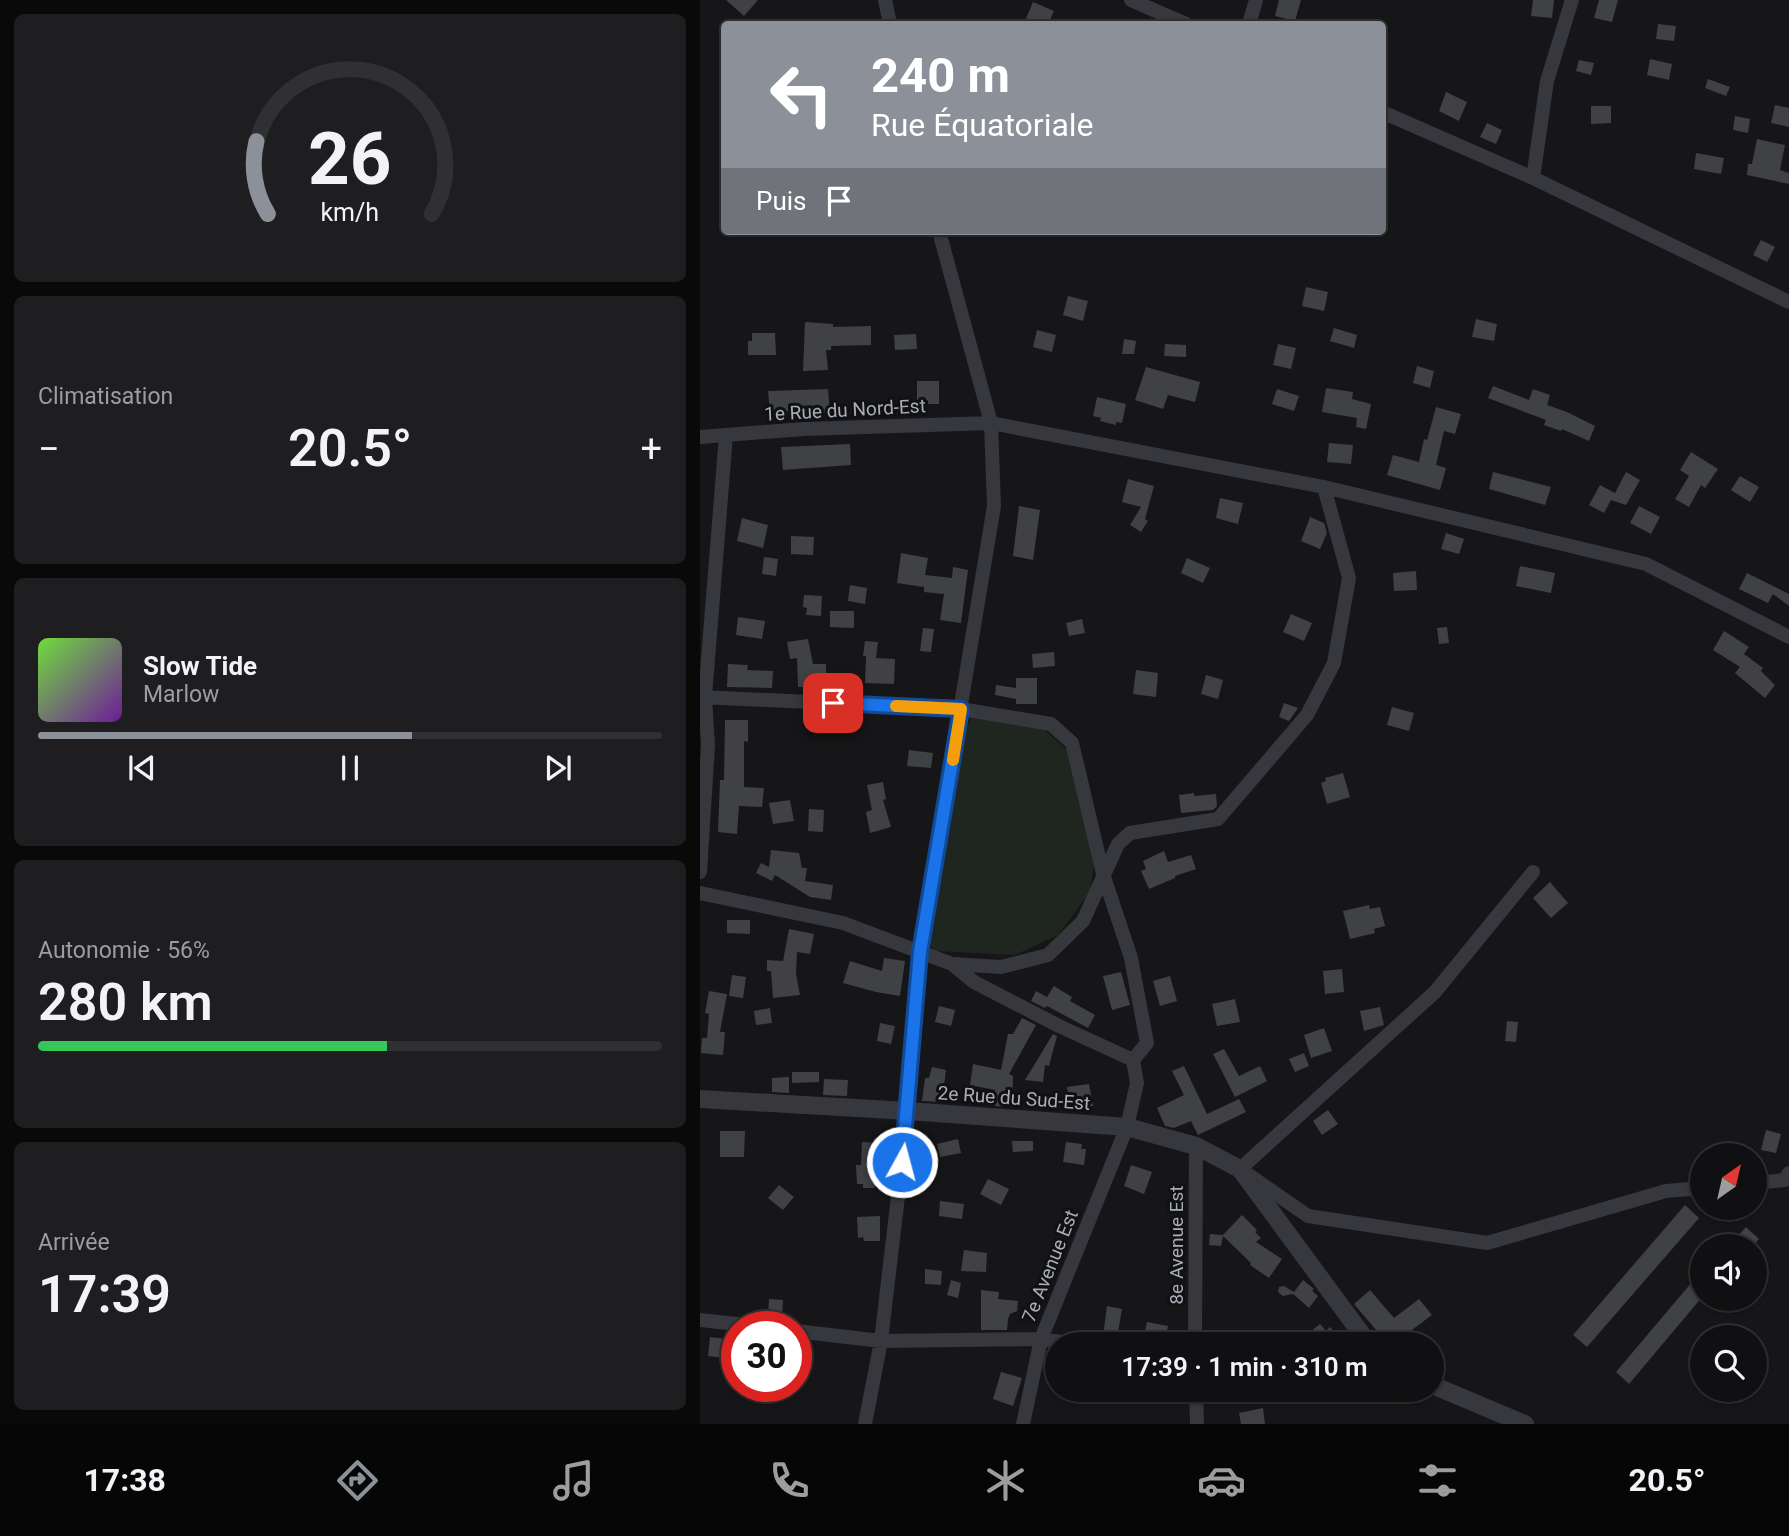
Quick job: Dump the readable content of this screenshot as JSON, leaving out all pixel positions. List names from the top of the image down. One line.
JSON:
{"streets":{"street":["1e Rue du Nord-Est","2e Rue du Sud-Est","8e Avenue Est","7e Avenue Est"]},"crossings":[["2e Rue du Sud-Est","8e Avenue Est"],["2e Rue du Sud-Est","7e Avenue Est"]],"north":"top right","page":{"turn":["240 m","Rue Équatoriale"],"then":"Puis","tile":["Climatisation",["Autonomie · 56%","280 km"],["Arrivée","17:39"]],"heat":["−","20.5°","+"],"song":["Slow Tide","Marlow"],"limit":"30","trip":"17:39 · 1 min · 310 m","tabs":["17:38","20.5°"],"gauge":["26","km/h"]}}
